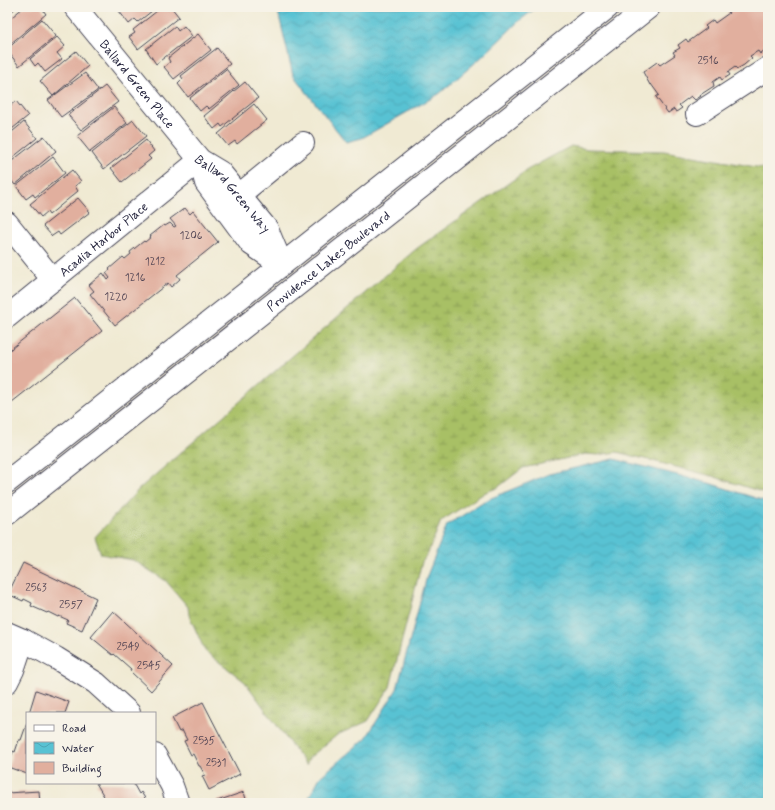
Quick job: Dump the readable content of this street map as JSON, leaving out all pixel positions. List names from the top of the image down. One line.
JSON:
{"streets":{"street":["Ballard Green Place","Ballard Green Way","Acadia Harbor Place","Providence Lakes Boulevard"]},"crossings":[["Ballard Green Place","Ballard Green Way"],["Ballard Green Place","Acadia Harbor Place"],["Ballard Green Way","Acadia Harbor Place"],["Ballard Green Way","Providence Lakes Boulevard"]],"house_numbers":["2516","1206","1212","1216","1220","2563","2557","2549","2545","2535","2531"],"legend":["Road","Water","Building"]}
